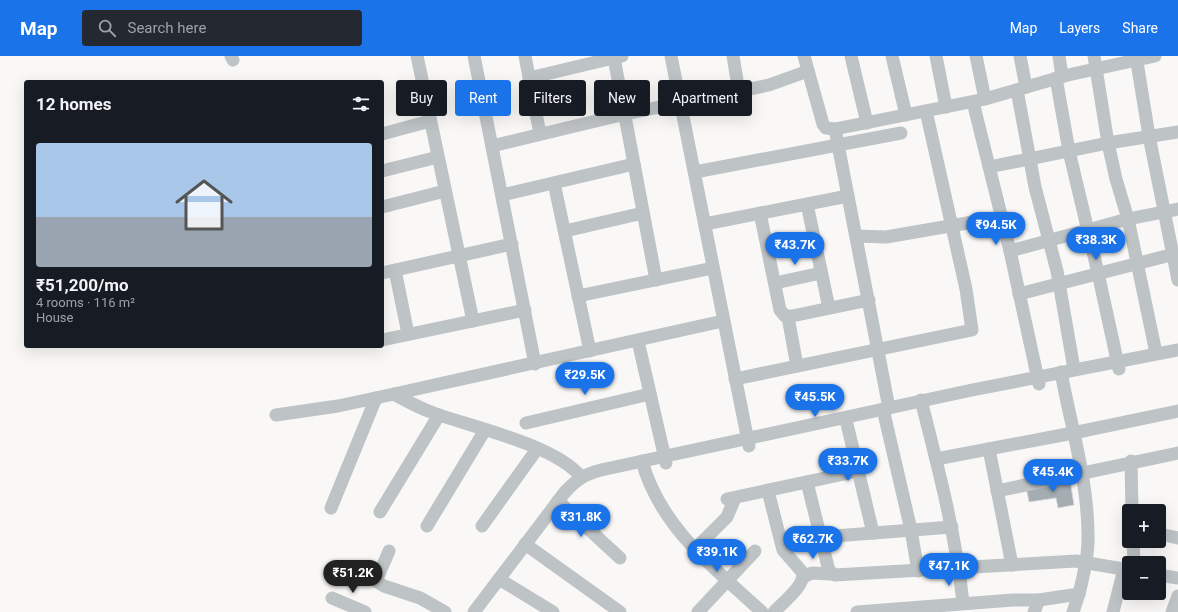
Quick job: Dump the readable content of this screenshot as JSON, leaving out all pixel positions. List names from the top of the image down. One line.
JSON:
{"page":{"header":"Map","search":"Search here","nav":["Map","Layers","Share"],"chip":["Buy","Rent","Filters","New","Apartment"],"heading":"12 homes","list":[{"name":"₹51,200/mo","note":"4 rooms · 116 m² · House"}],"price":["₹94.5K","₹38.3K","₹43.7K","₹29.5K","₹45.5K","₹33.7K","₹45.4K","₹31.8K","₹62.7K","₹39.1K","₹47.1K","₹51.2K"],"map_buttons":["+","−"]}}
